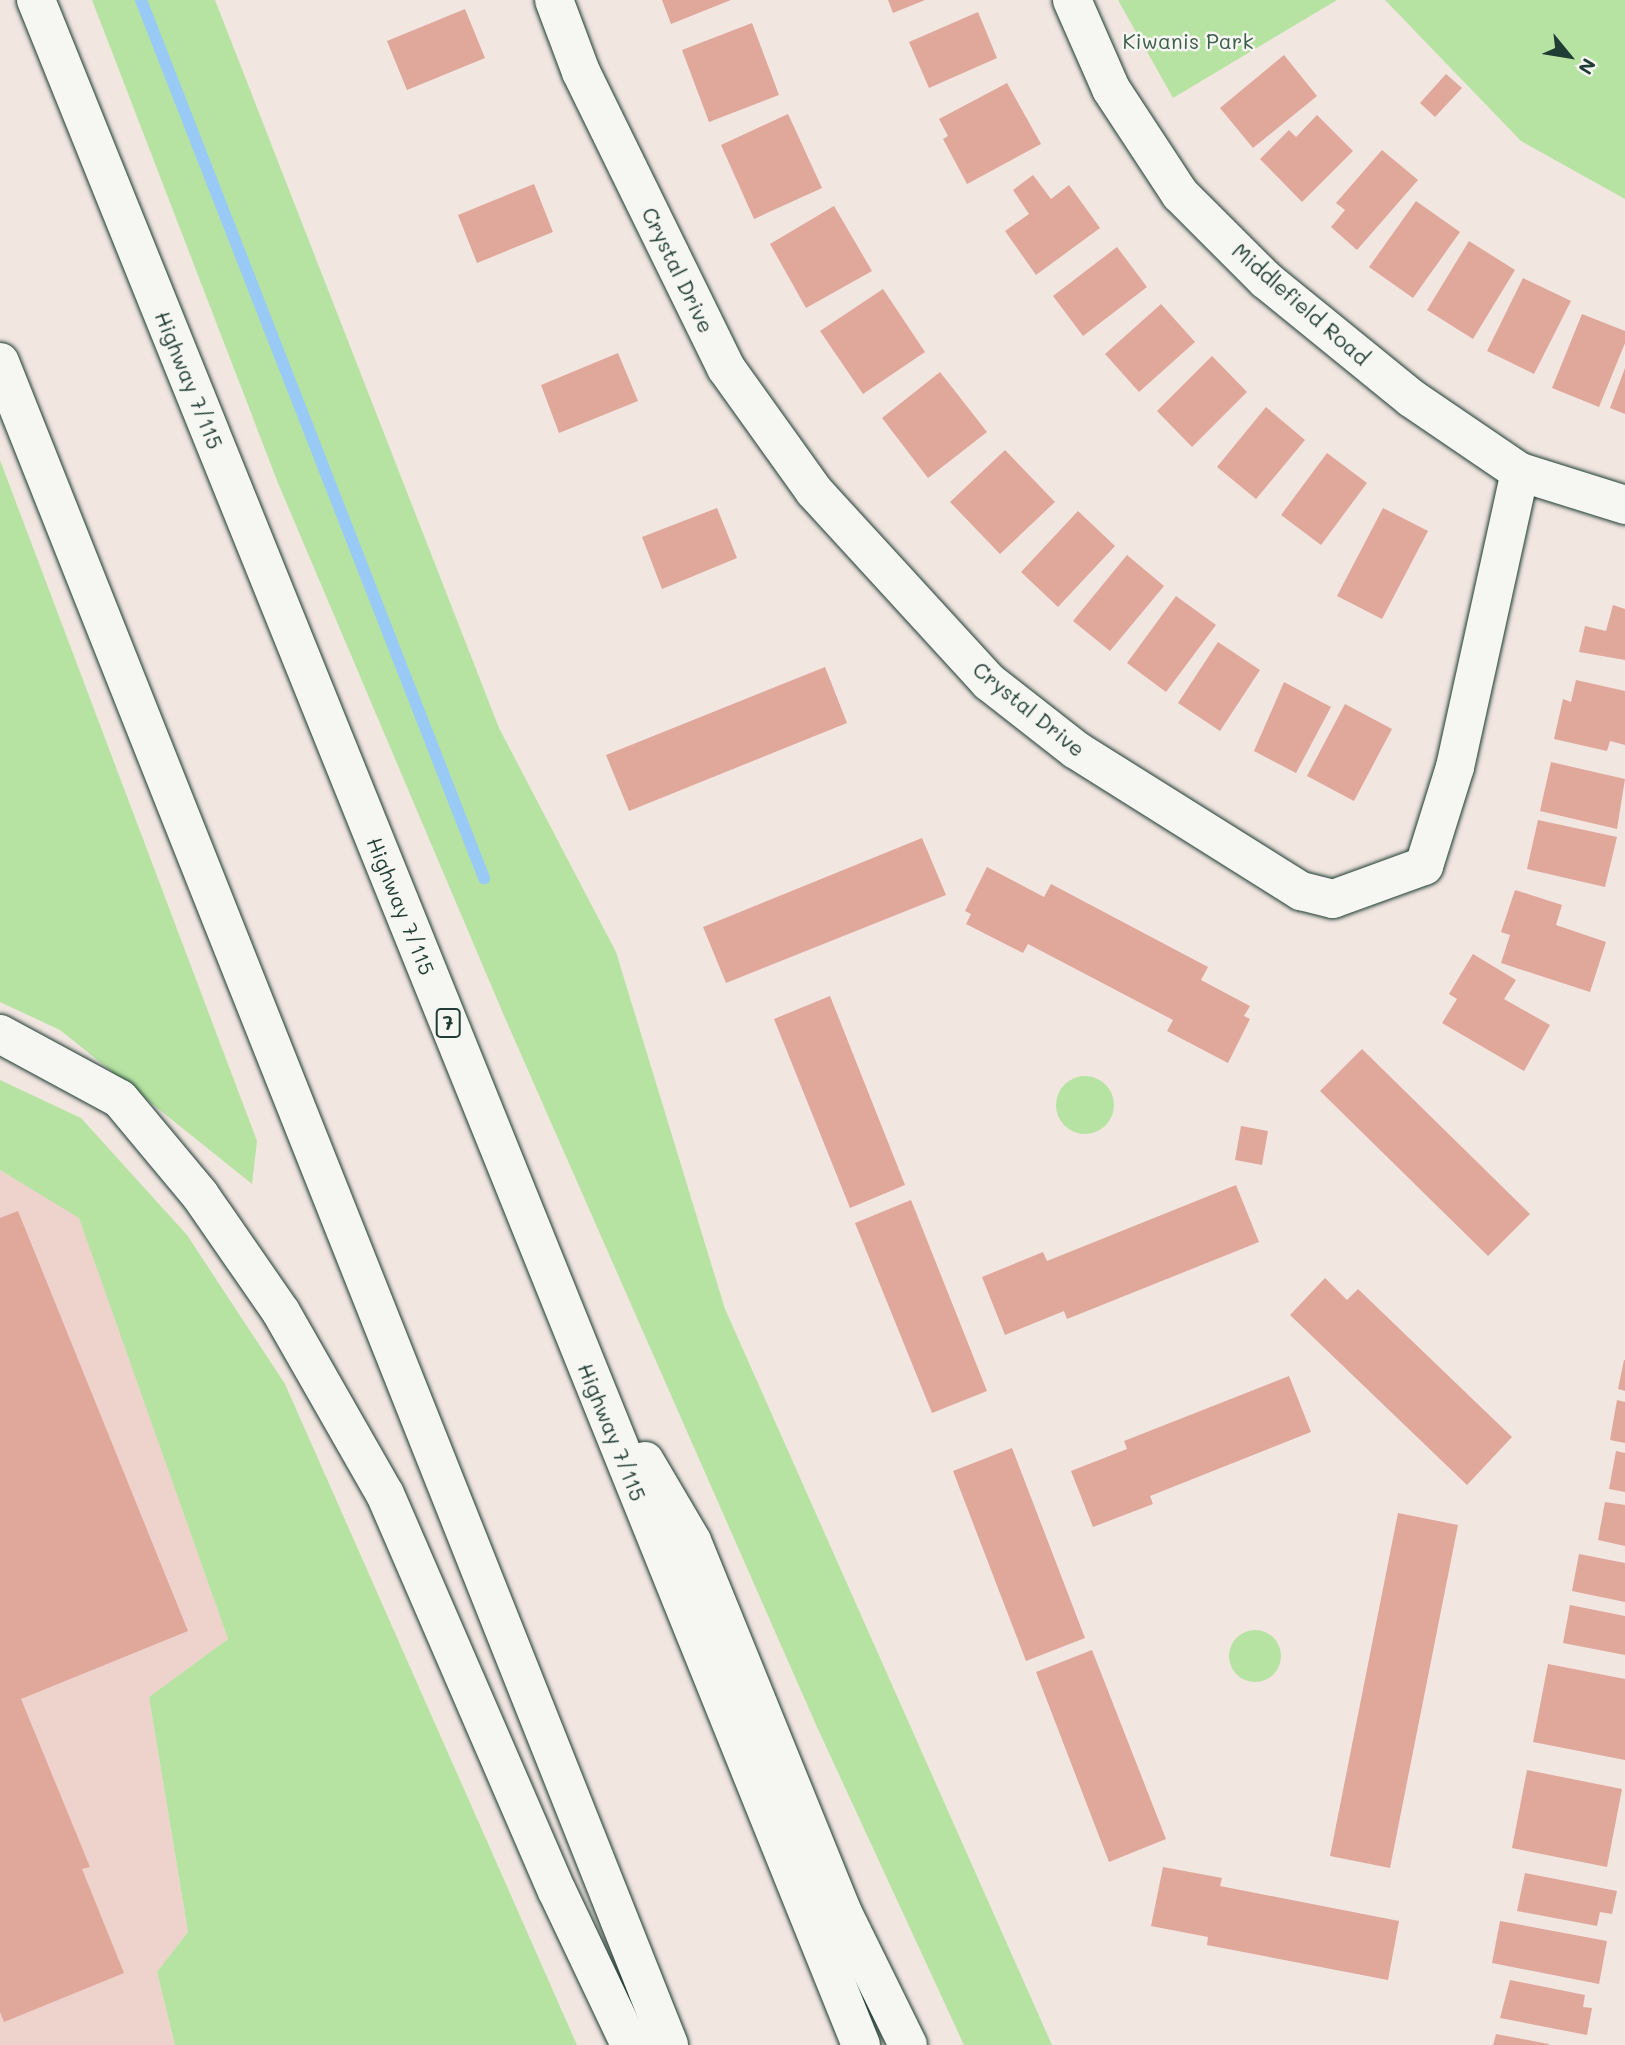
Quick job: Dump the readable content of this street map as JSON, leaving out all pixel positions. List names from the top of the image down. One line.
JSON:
{"streets":{"main road":["Crystal Drive","Middlefield Road","Highway 7/115","7"]},"crossings":[["Crystal Drive","Middlefield Road"]],"parks":["Kiwanis Park"],"north":"bottom right"}
